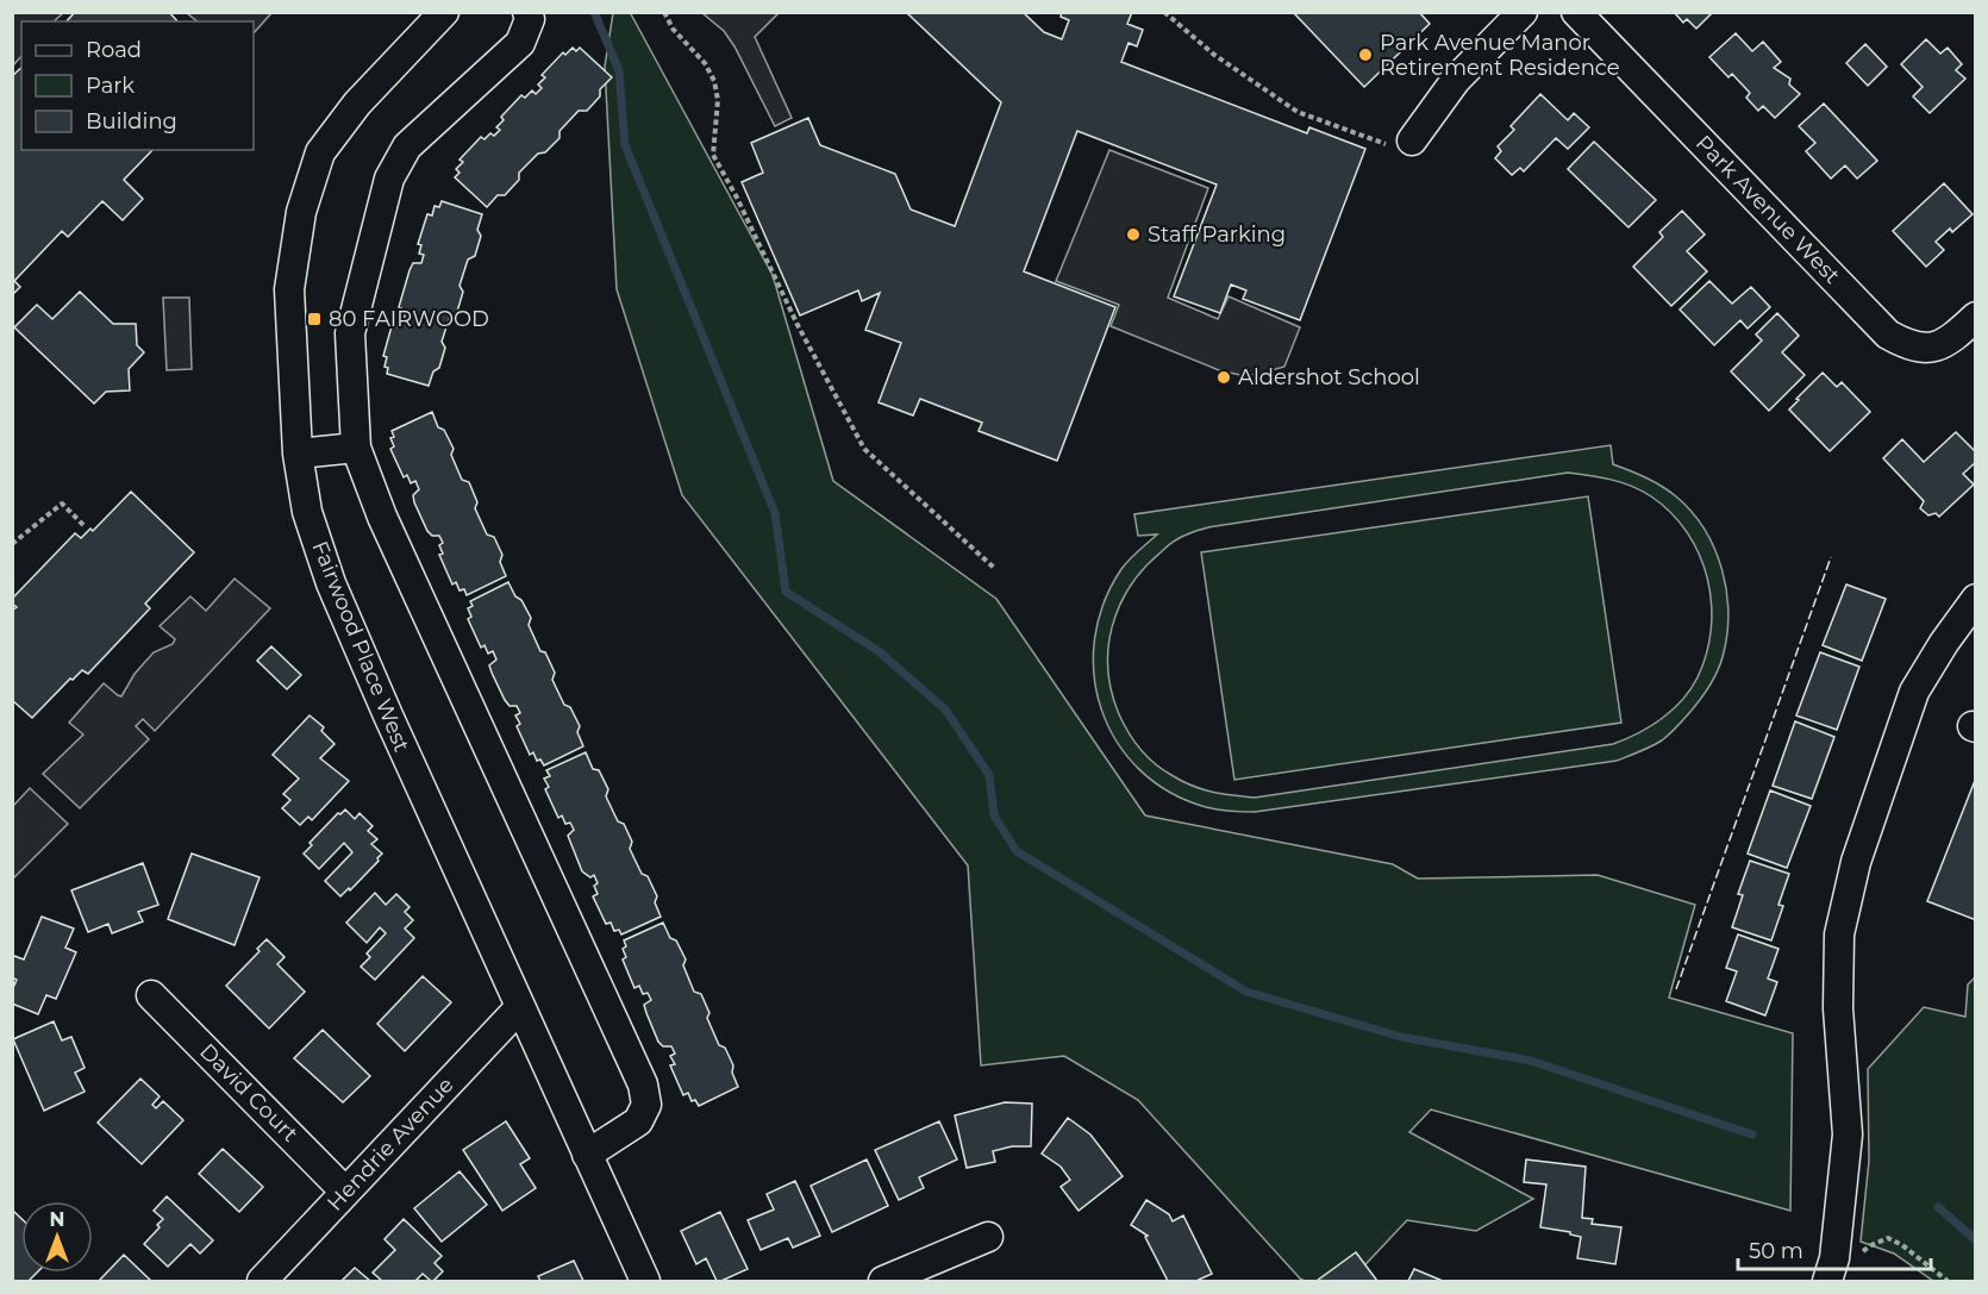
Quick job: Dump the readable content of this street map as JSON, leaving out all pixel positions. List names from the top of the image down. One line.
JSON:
{"streets":{"street":["Park Avenue West","Fairwood Place West","David Court","Hendrie Avenue"]},"crossings":[["Fairwood Place West","Hendrie Avenue"],["David Court","Hendrie Avenue"]],"places":{"other":["Park Avenue Manor Retirement Residence","Staff Parking","Aldershot School"],"transit":["80 FAIRWOOD"]},"legend":["Road","Park","Building"],"scale_bar":"50 m","north":"top"}
